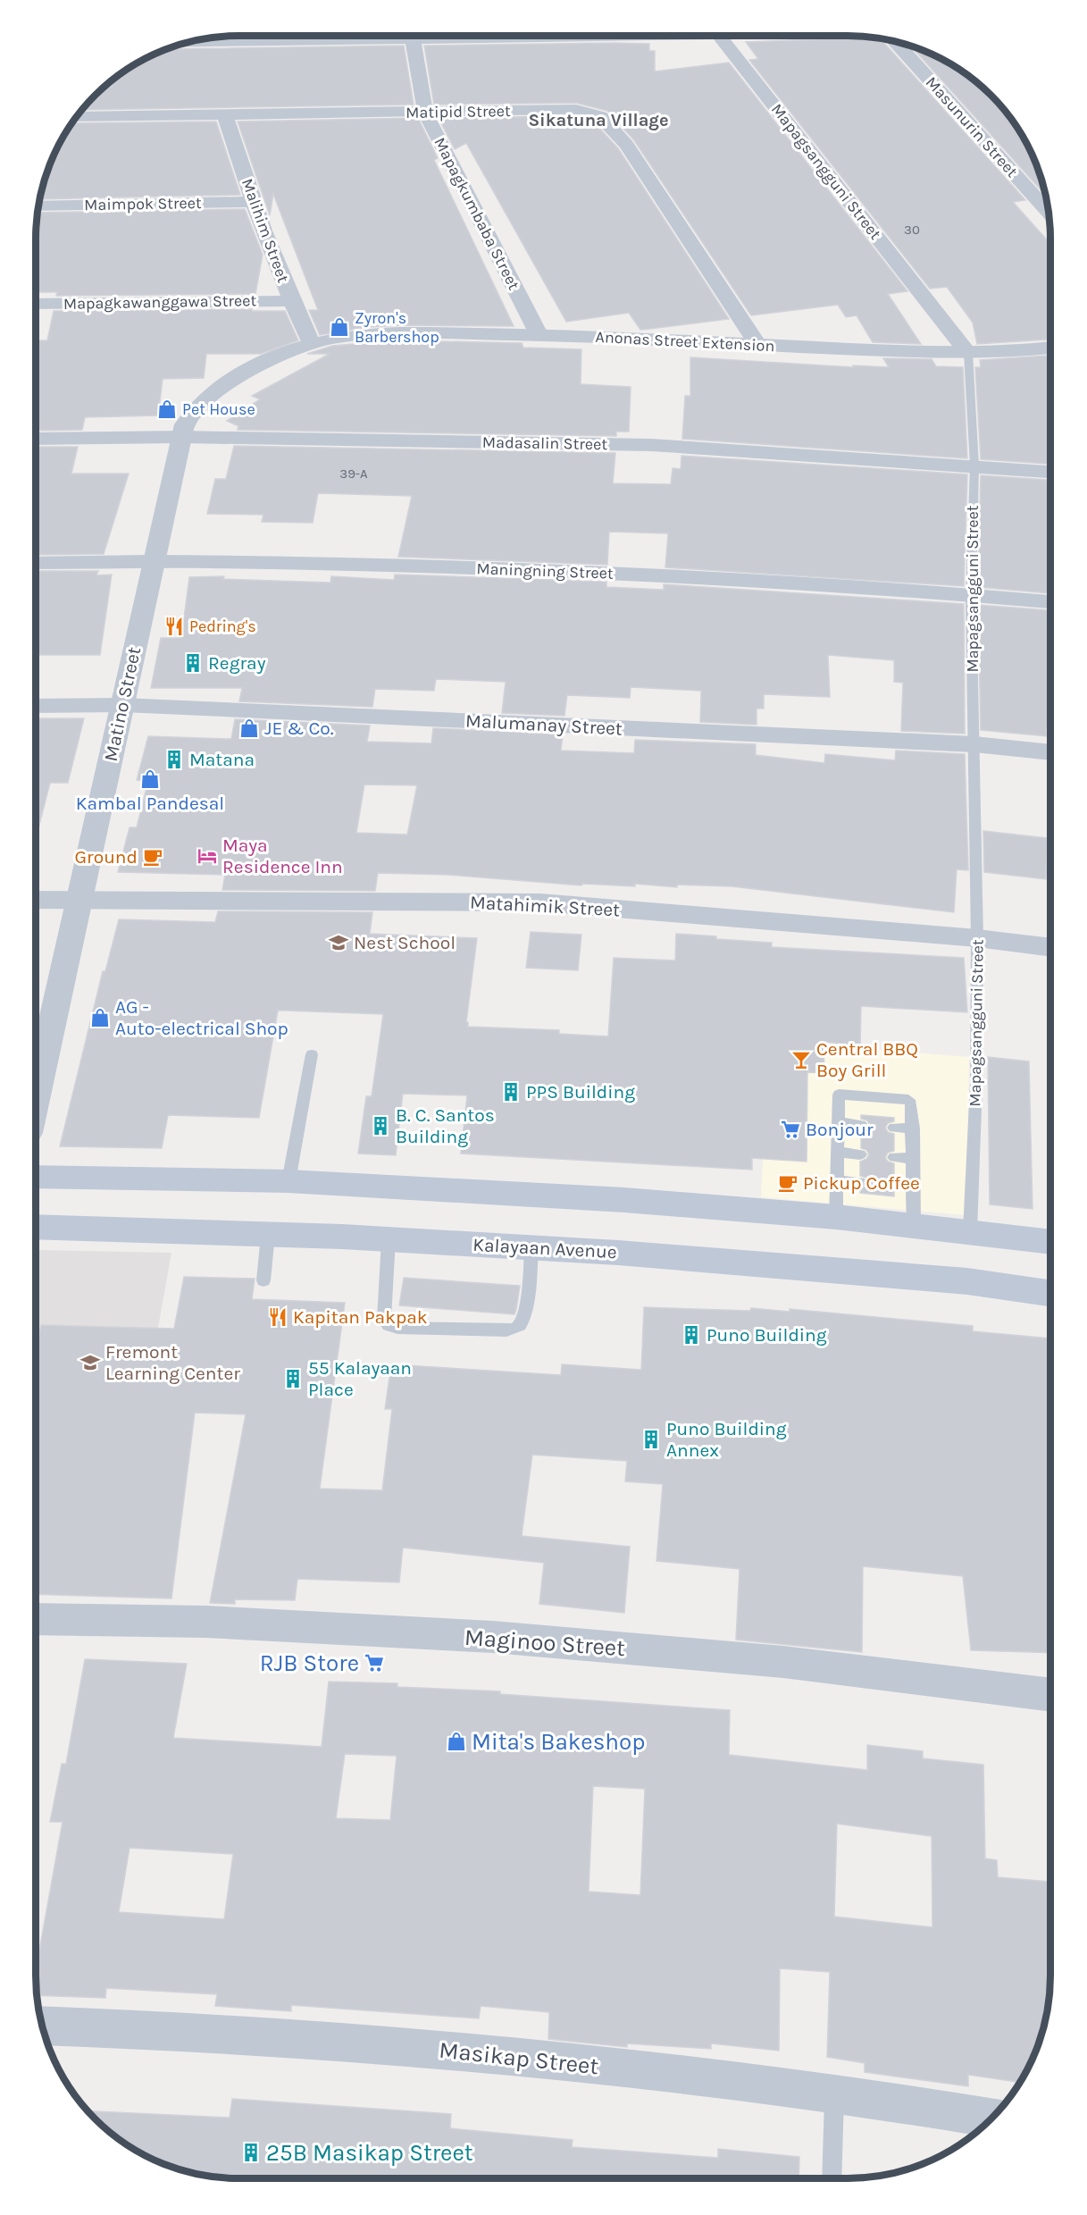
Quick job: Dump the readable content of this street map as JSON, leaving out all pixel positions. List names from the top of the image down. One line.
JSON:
{"streets":{"main road":["Kalayaan Avenue"],"street":["Matipid Street","Masunurin Street","Mapagsangguni Street","Maimpok Street","Mapagkumbaba Street","Malihim Street","Mapagkawanggawa Street","Anonas Street Extension","Madasalin Street","Maningning Street","Matino Street","Malumanay Street","Matahimik Street","Maginoo Street","Masikap Street"]},"crossings":[["Matipid Street","Mapagkumbaba Street"],["Matipid Street","Malihim Street"],["Matipid Street","Anonas Street Extension"],["Mapagsangguni Street","Anonas Street Extension"],["Mapagsangguni Street","Madasalin Street"],["Mapagsangguni Street","Maningning Street"],["Mapagsangguni Street","Malumanay Street"],["Mapagsangguni Street","Matahimik Street"],["Maimpok Street","Malihim Street"],["Mapagkumbaba Street","Anonas Street Extension"],["Malihim Street","Mapagkawanggawa Street"],["Malihim Street","Anonas Street Extension"],["Malihim Street","Matino Street"],["Anonas Street Extension","Matino Street"],["Madasalin Street","Matino Street"],["Maningning Street","Matino Street"],["Matino Street","Malumanay Street"],["Matino Street","Matahimik Street"]],"districts":["Sikatuna Village"],"places":{"shop":["Zyron's Barbershop","Pet House","JE & Co.","Kambal Pandesal","AG - Auto-electrical Shop","Mita's Bakeshop"],"restaurant":["Pedring's","Kapitan Pakpak"],"building":["Regray","Matana","PPS Building","B. C. Santos Building","Puno Building","55 Kalayaan Place","Puno Building Annex","25B Masikap Street"],"hotel":["Maya Residence Inn"],"cafe":["Ground","Pickup Coffee"],"school or university":["Nest School","Fremont Learning Center"],"bar":["Central BBQ Boy Grill"],"supermarket":["Bonjour","RJB Store"]},"house_numbers":["30","39-A"]}
